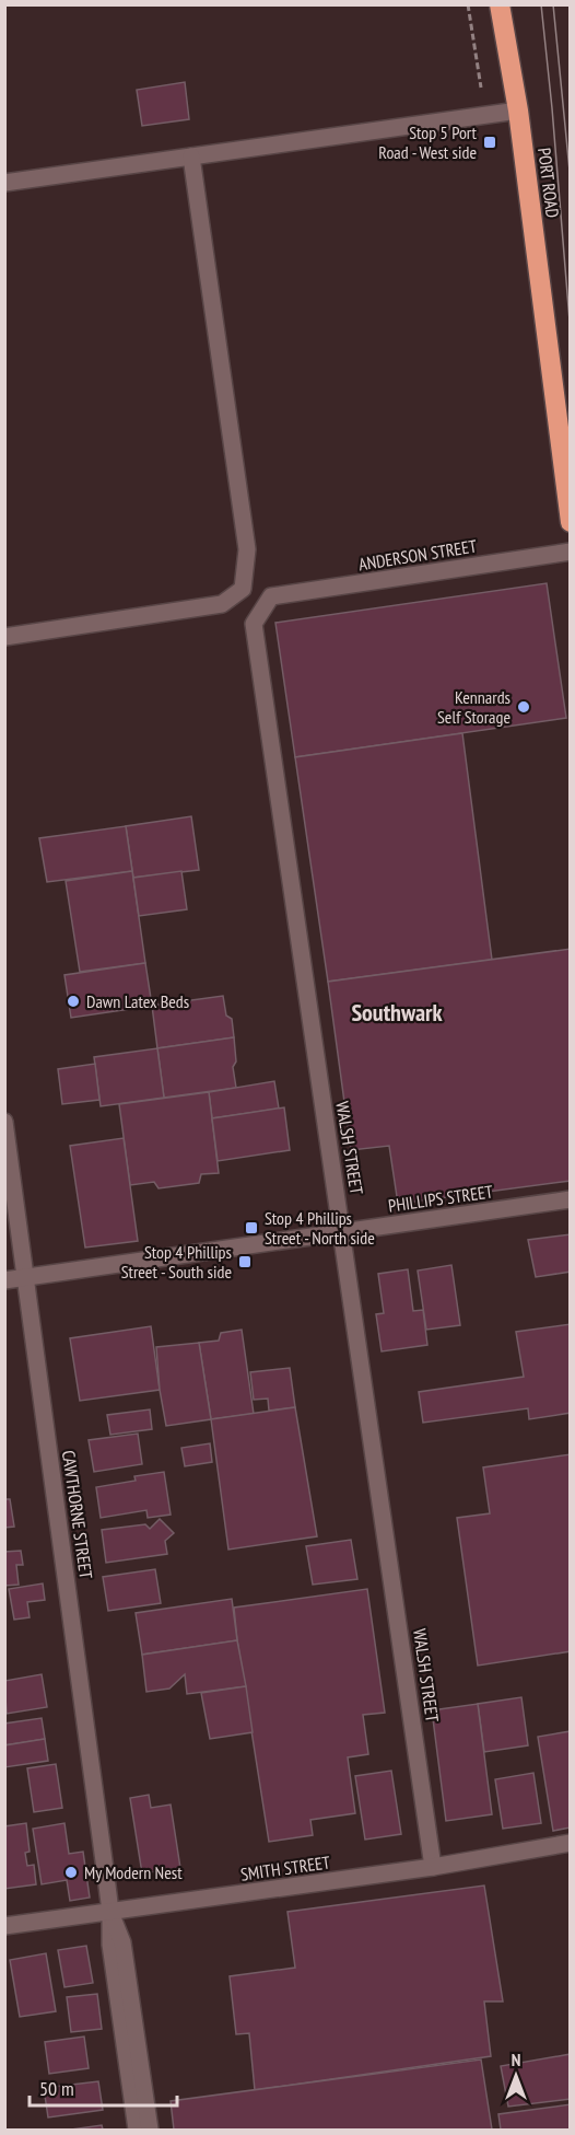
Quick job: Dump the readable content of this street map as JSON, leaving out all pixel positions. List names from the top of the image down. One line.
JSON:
{"streets":{"highway":["PORT ROAD"],"street":["ANDERSON STREET","WALSH STREET","PHILLIPS STREET","CAWTHORNE STREET","SMITH STREET"]},"crossings":[["ANDERSON STREET","WALSH STREET"],["WALSH STREET","PHILLIPS STREET"],["WALSH STREET","SMITH STREET"],["PHILLIPS STREET","CAWTHORNE STREET"],["CAWTHORNE STREET","SMITH STREET"]],"districts":["Southwark"],"places":{"transit":["Stop 5 Port Road - West side","Stop 4 Phillips Street - North side","Stop 4 Phillips Street - South side"],"other":["Kennards Self Storage","Dawn Latex Beds","My Modern Nest"]},"scale_bar":"50 m","north":"top"}
